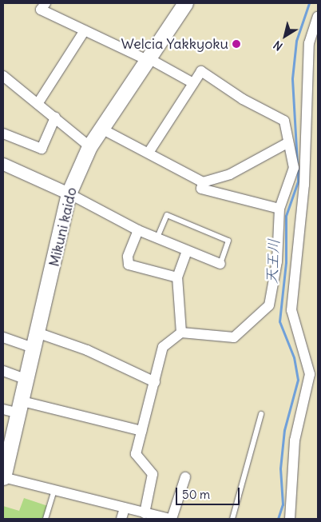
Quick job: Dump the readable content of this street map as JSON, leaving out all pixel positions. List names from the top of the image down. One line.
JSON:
{"streets":{"main road":["Mikuni kaido"]},"water":["天王川"],"places":["Welcia Yakkyoku"],"scale_bar":"50 m","north":"bottom left"}
